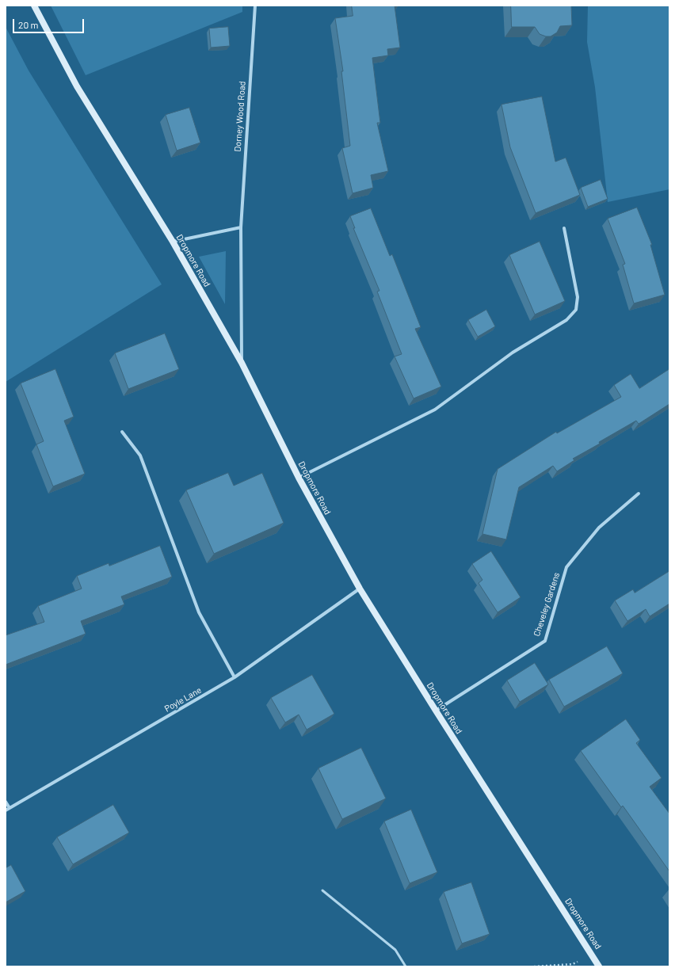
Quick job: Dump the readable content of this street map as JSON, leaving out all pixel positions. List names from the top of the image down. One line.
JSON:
{"streets":{"street":["Dorney Wood Road","Dropmore Road","Cheveley Gardens","Poyle Lane"]},"crossings":[["Dorney Wood Road","Dropmore Road"],["Dropmore Road","Cheveley Gardens"],["Dropmore Road","Poyle Lane"]],"scale_bar":"20 m"}
